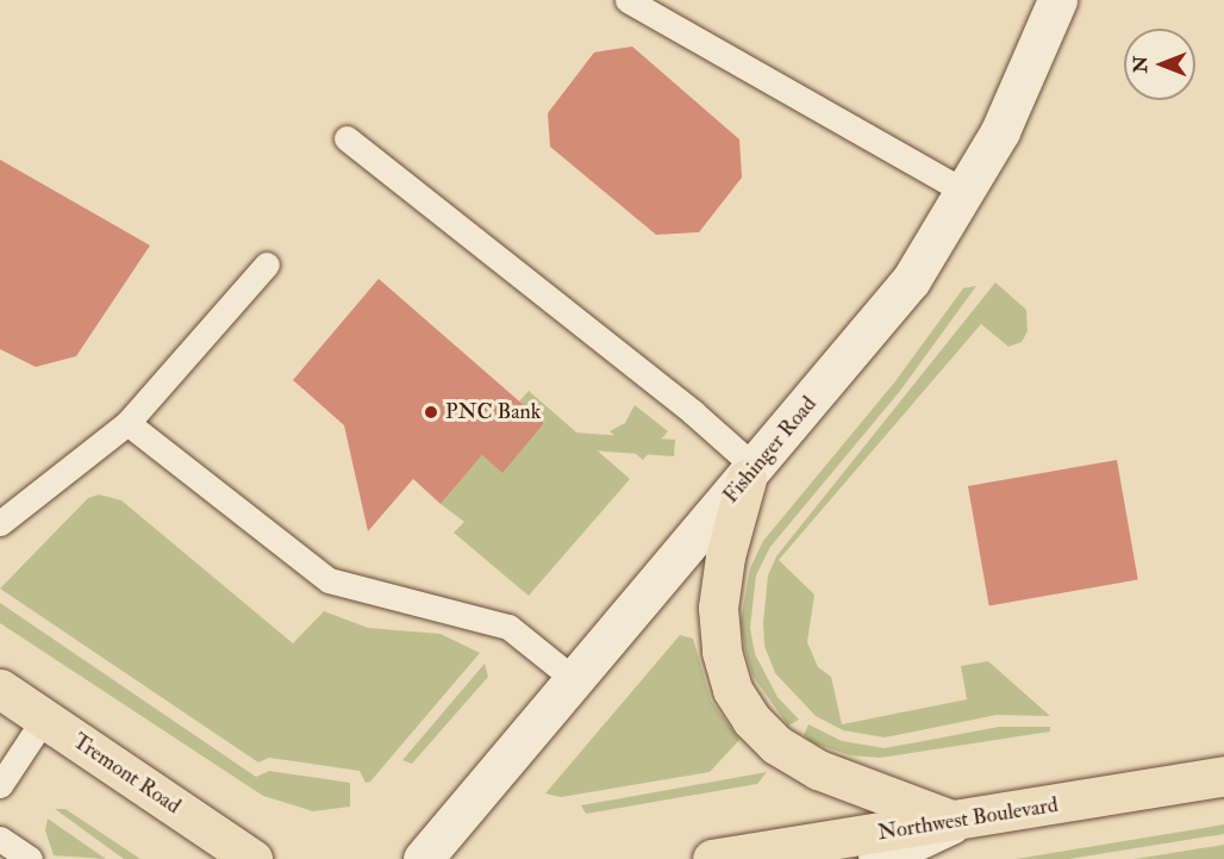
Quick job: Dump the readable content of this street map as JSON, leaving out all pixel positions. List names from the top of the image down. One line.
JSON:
{"streets":{"main road":["Fishinger Road","Tremont Road","Northwest Boulevard"]},"places":["PNC Bank"],"north":"left"}
